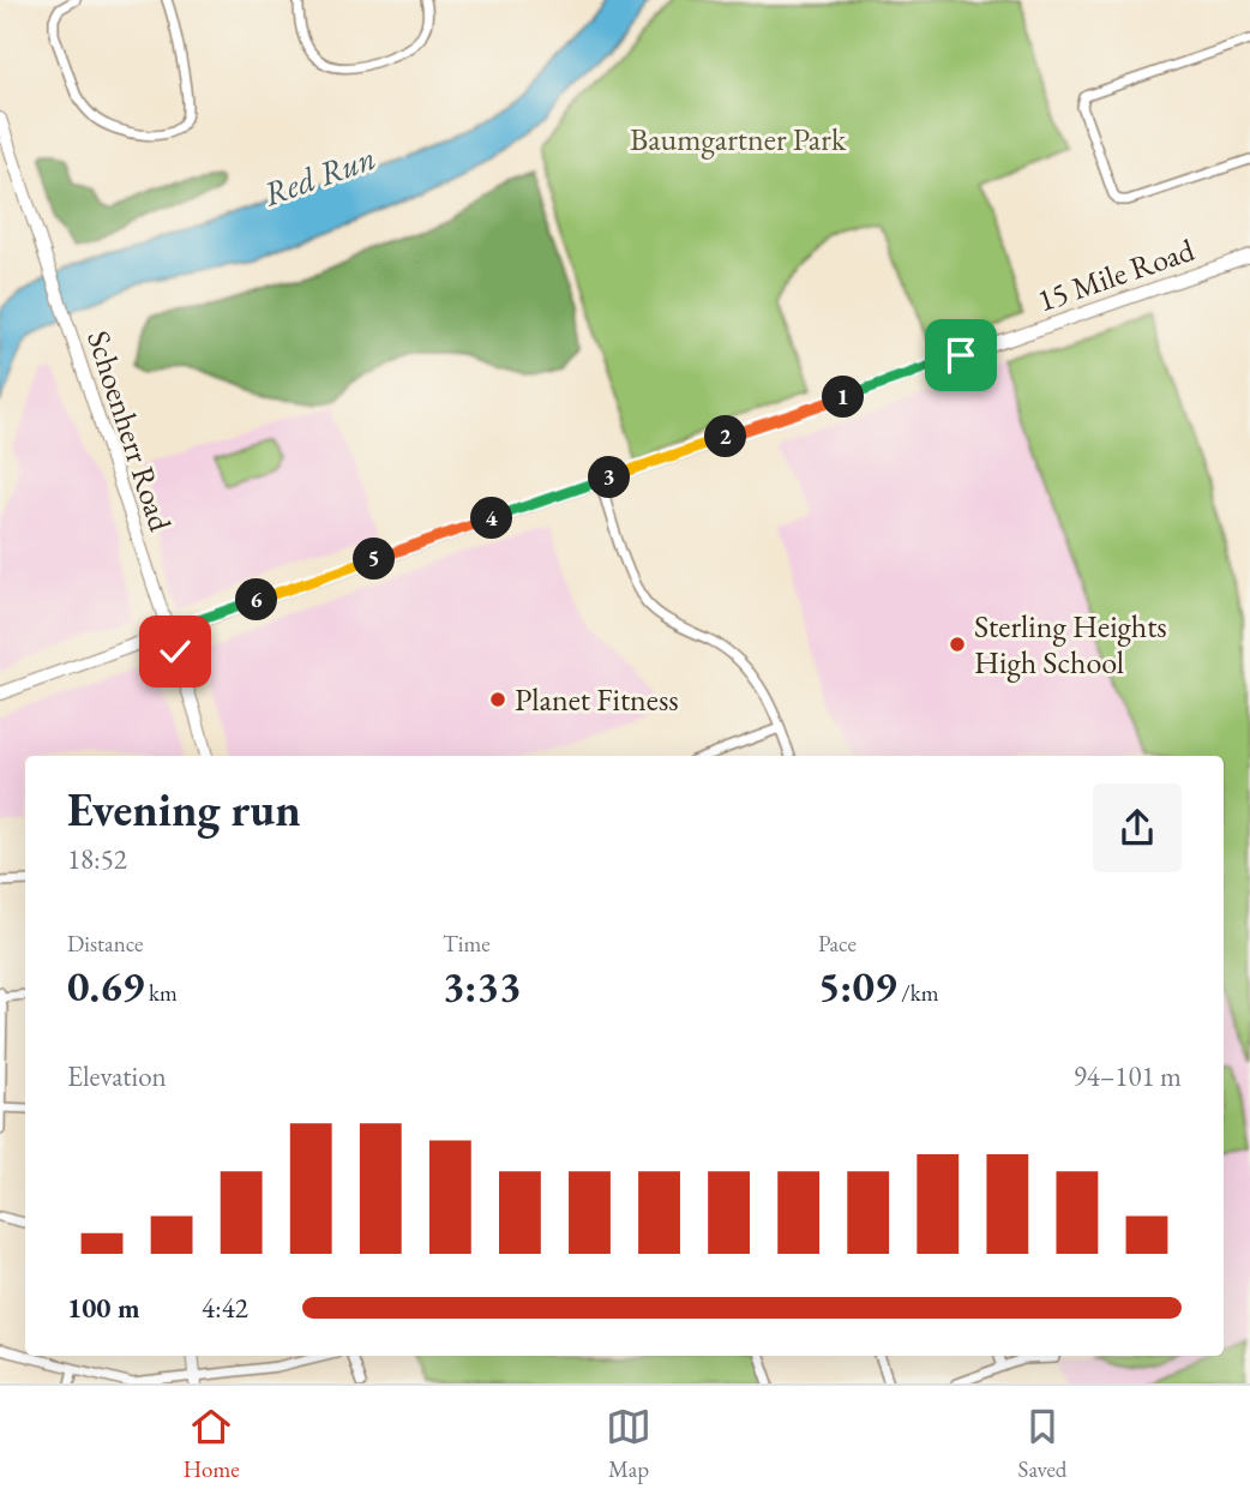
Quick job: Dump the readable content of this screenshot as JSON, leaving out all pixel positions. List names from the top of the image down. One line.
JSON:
{"streets":{"main road":["15 Mile Road","Schoenherr Road"]},"crossings":[["15 Mile Road","Schoenherr Road"]],"water":["Red Run"],"parks":["Baumgartner Park"],"places":["Sterling Heights High School","Planet Fitness"],"page":{"pins":["1","2","3","4","5","6"],"heading":["Evening run","18:52"],"stats":[["Distance","0.69 km"],["Time","3:33"],["Pace","5:09 /km"]],"chart":["Elevation","94–101 m"],"list":[{"name":"100 m","note":"4:42"}],"tabs":["Home","Map","Saved"]}}
